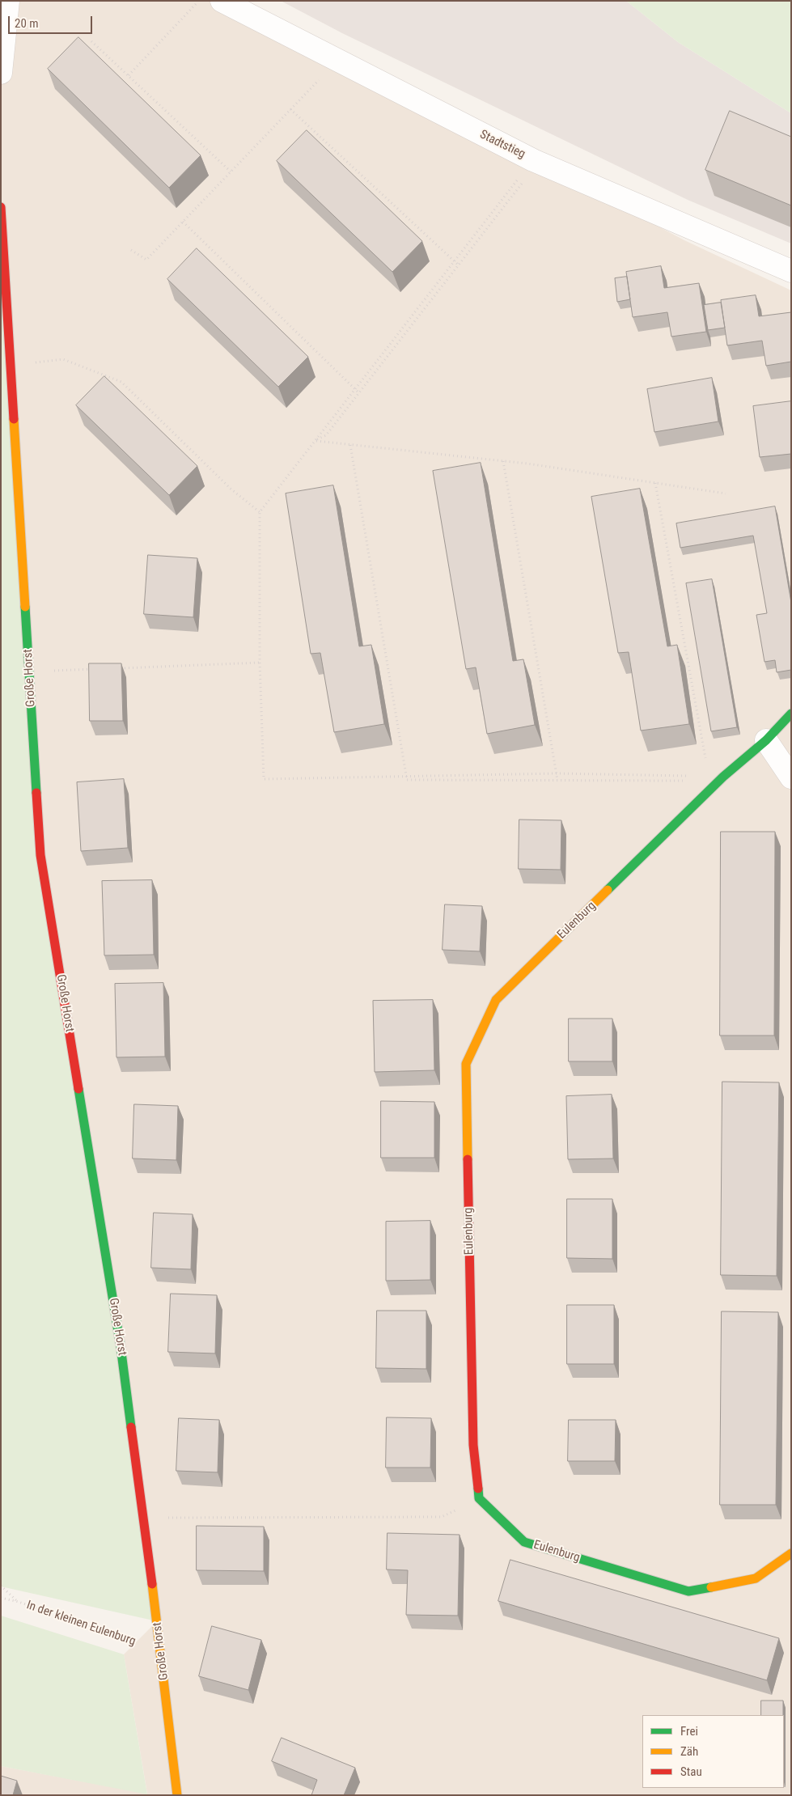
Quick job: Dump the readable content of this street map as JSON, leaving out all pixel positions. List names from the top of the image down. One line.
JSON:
{"streets":{"street":["Stadtstieg","Große Horst","Eulenburg"],"path":["In der kleinen Eulenburg"]},"crossings":[["Große Horst","In der kleinen Eulenburg"]],"legend":["Frei","Zäh","Stau"],"scale_bar":"20 m"}
